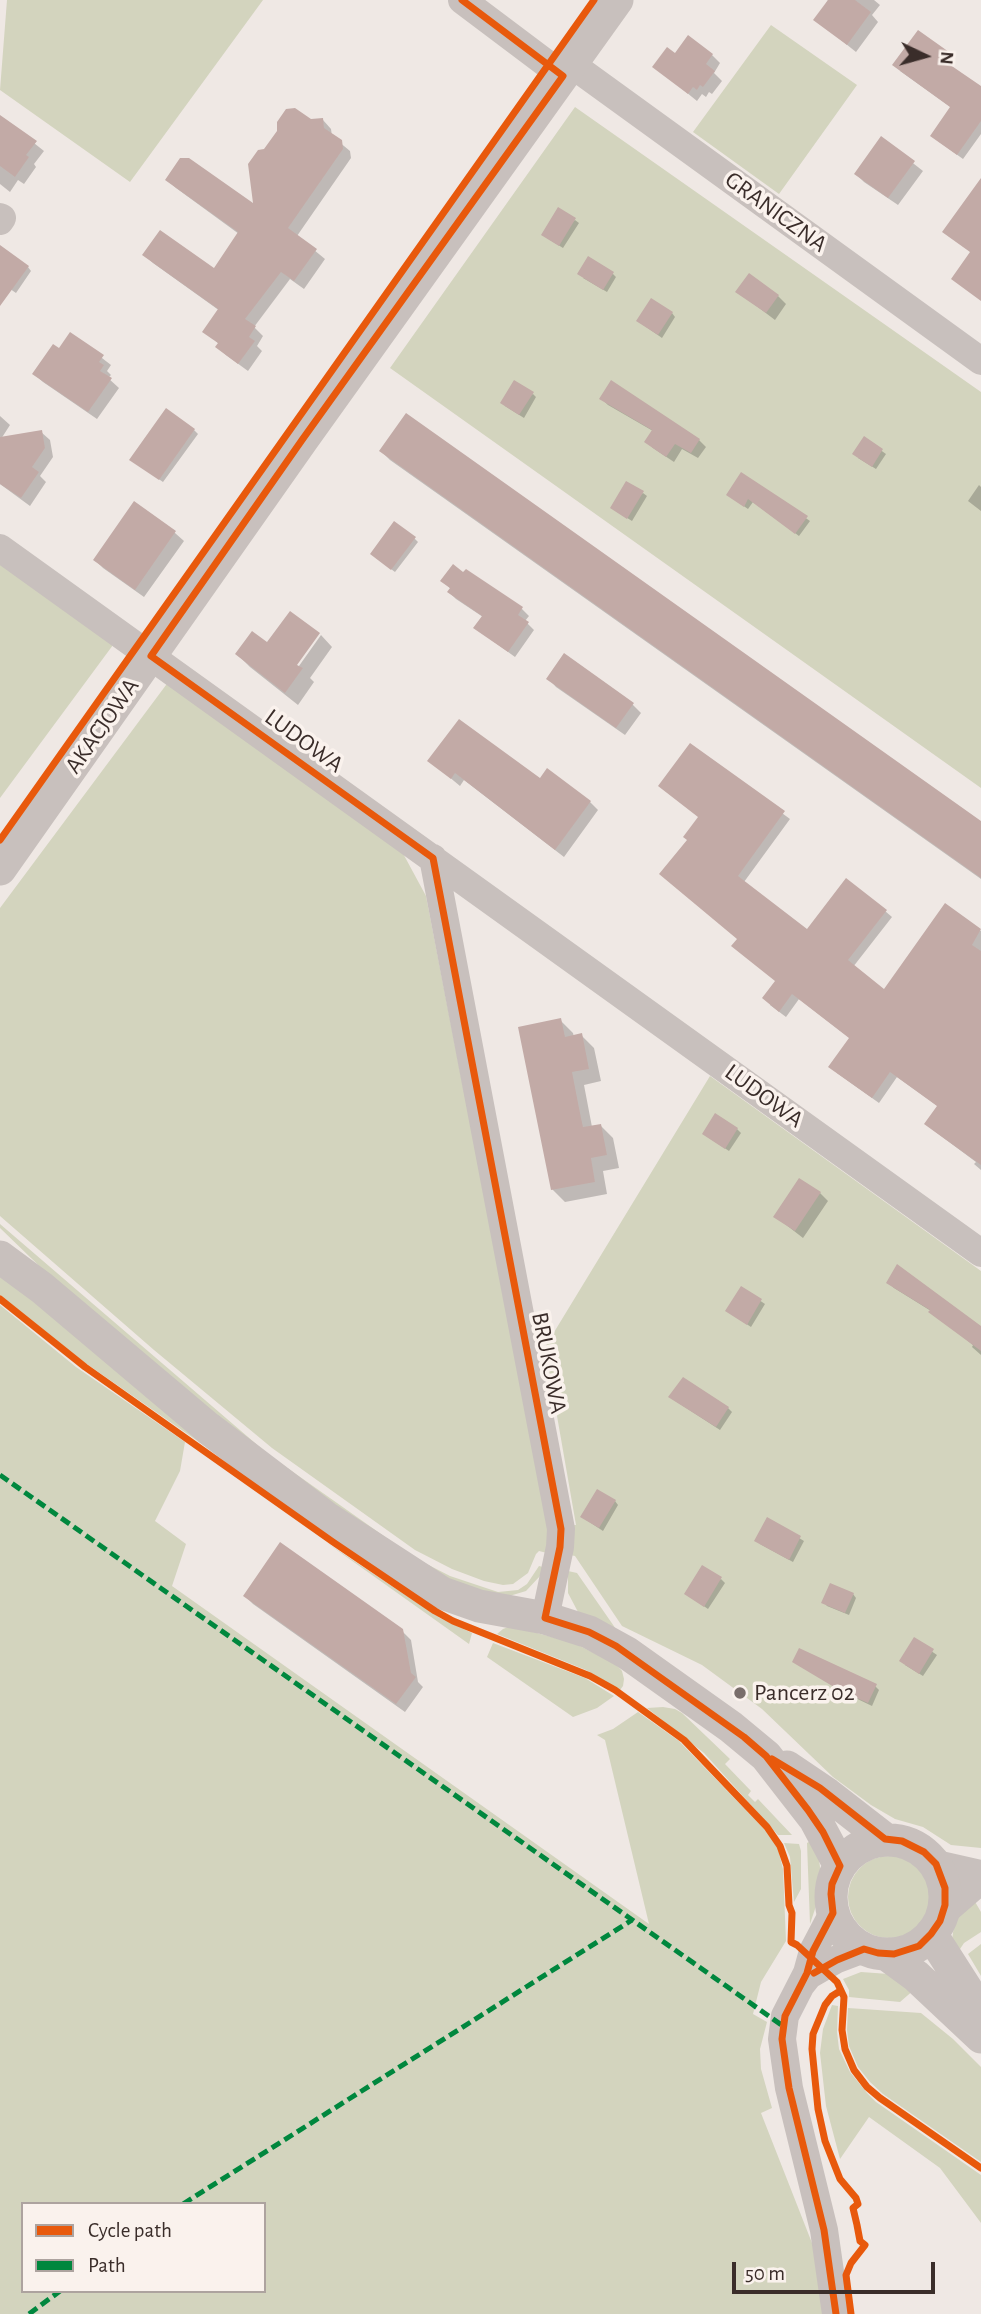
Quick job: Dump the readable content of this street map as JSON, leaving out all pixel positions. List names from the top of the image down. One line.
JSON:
{"streets":{"street":["GRANICZNA","AKACJOWA","LUDOWA","BRUKOWA"]},"crossings":[["GRANICZNA","AKACJOWA"],["AKACJOWA","LUDOWA"],["LUDOWA","BRUKOWA"]],"places":["Pancerz 02"],"legend":["Cycle path","Path"],"scale_bar":"50 m","north":"right"}
